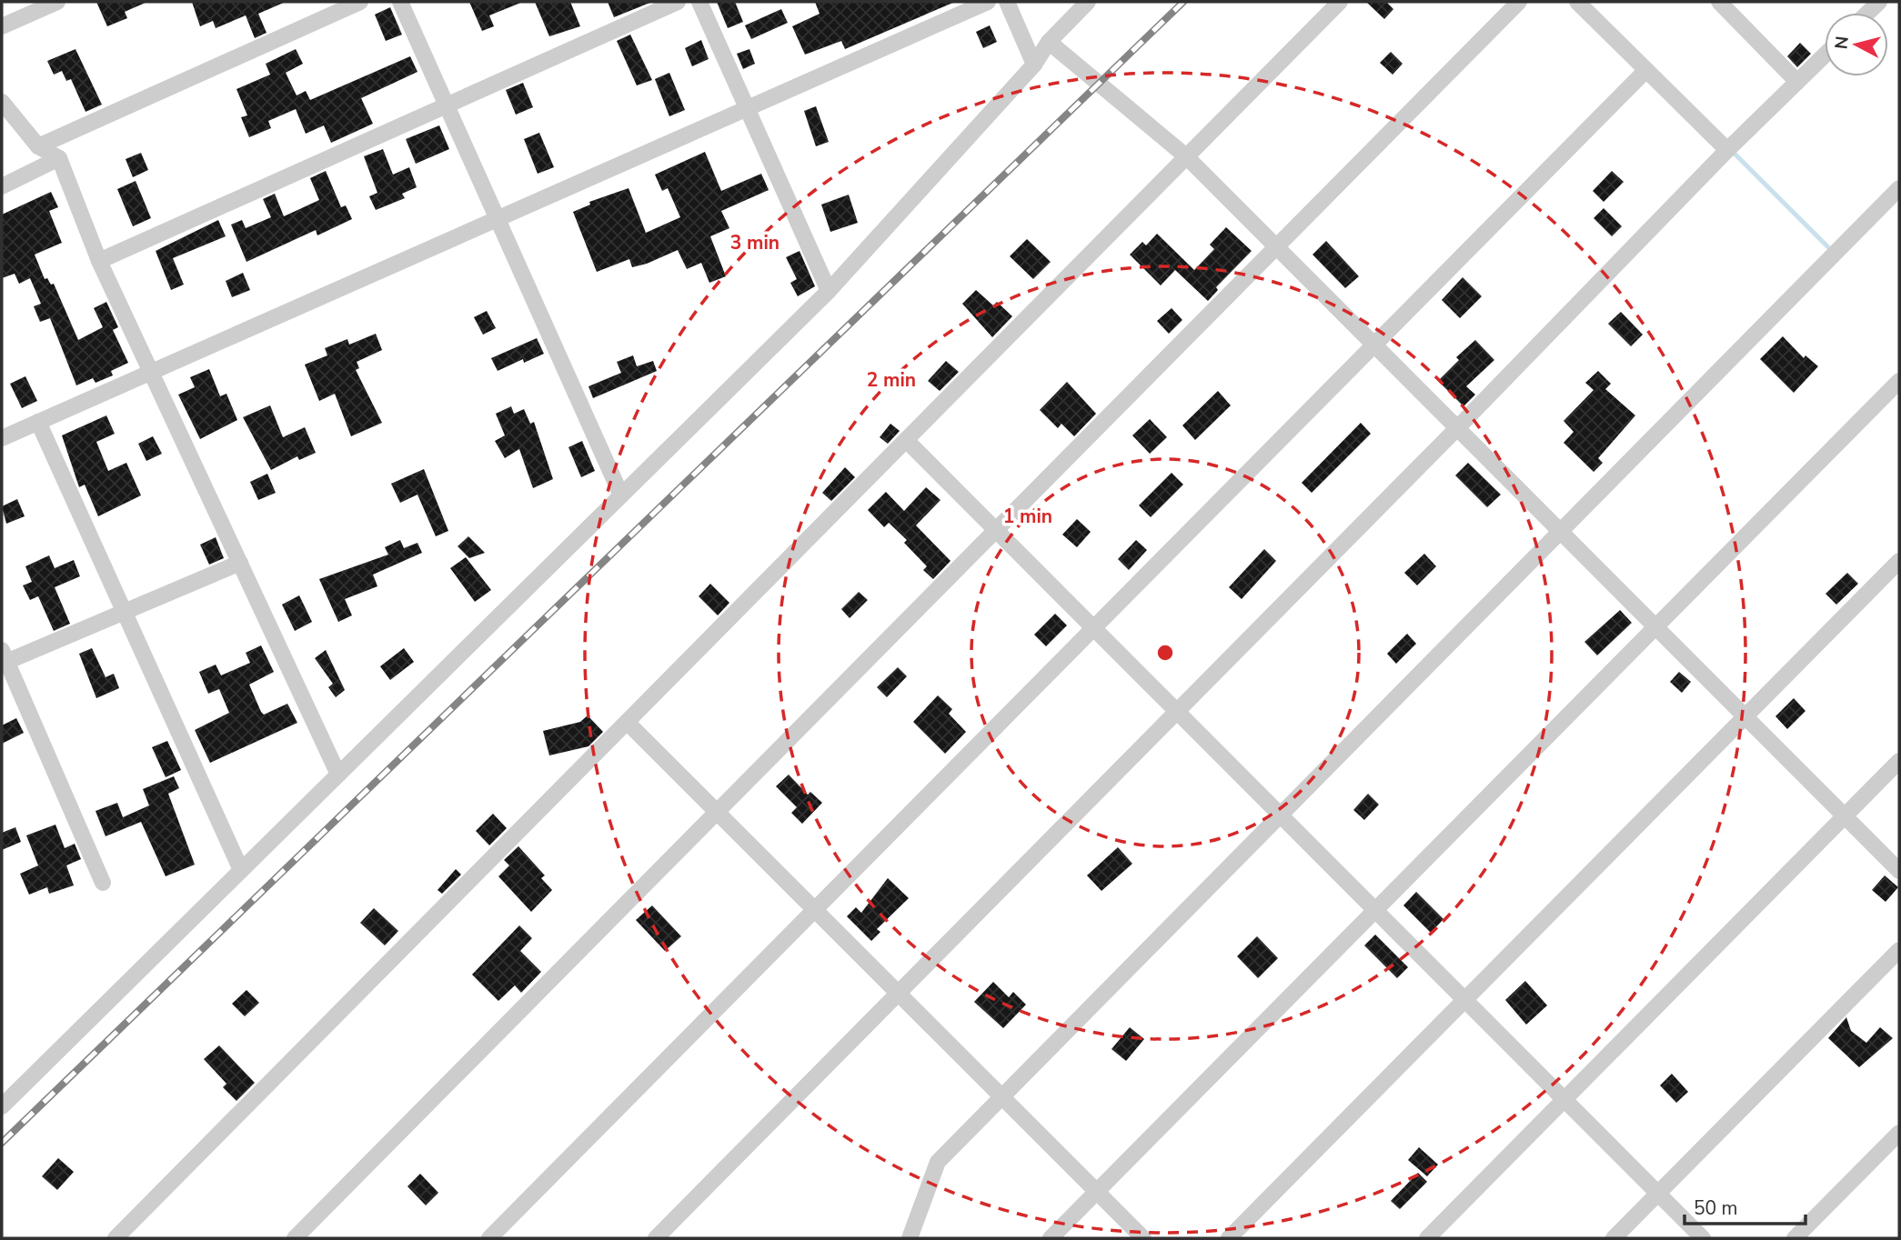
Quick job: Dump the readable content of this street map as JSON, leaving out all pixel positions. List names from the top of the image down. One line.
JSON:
{"scale_bar":"50 m","north":"left","rings":["3 min","2 min","1 min"]}
